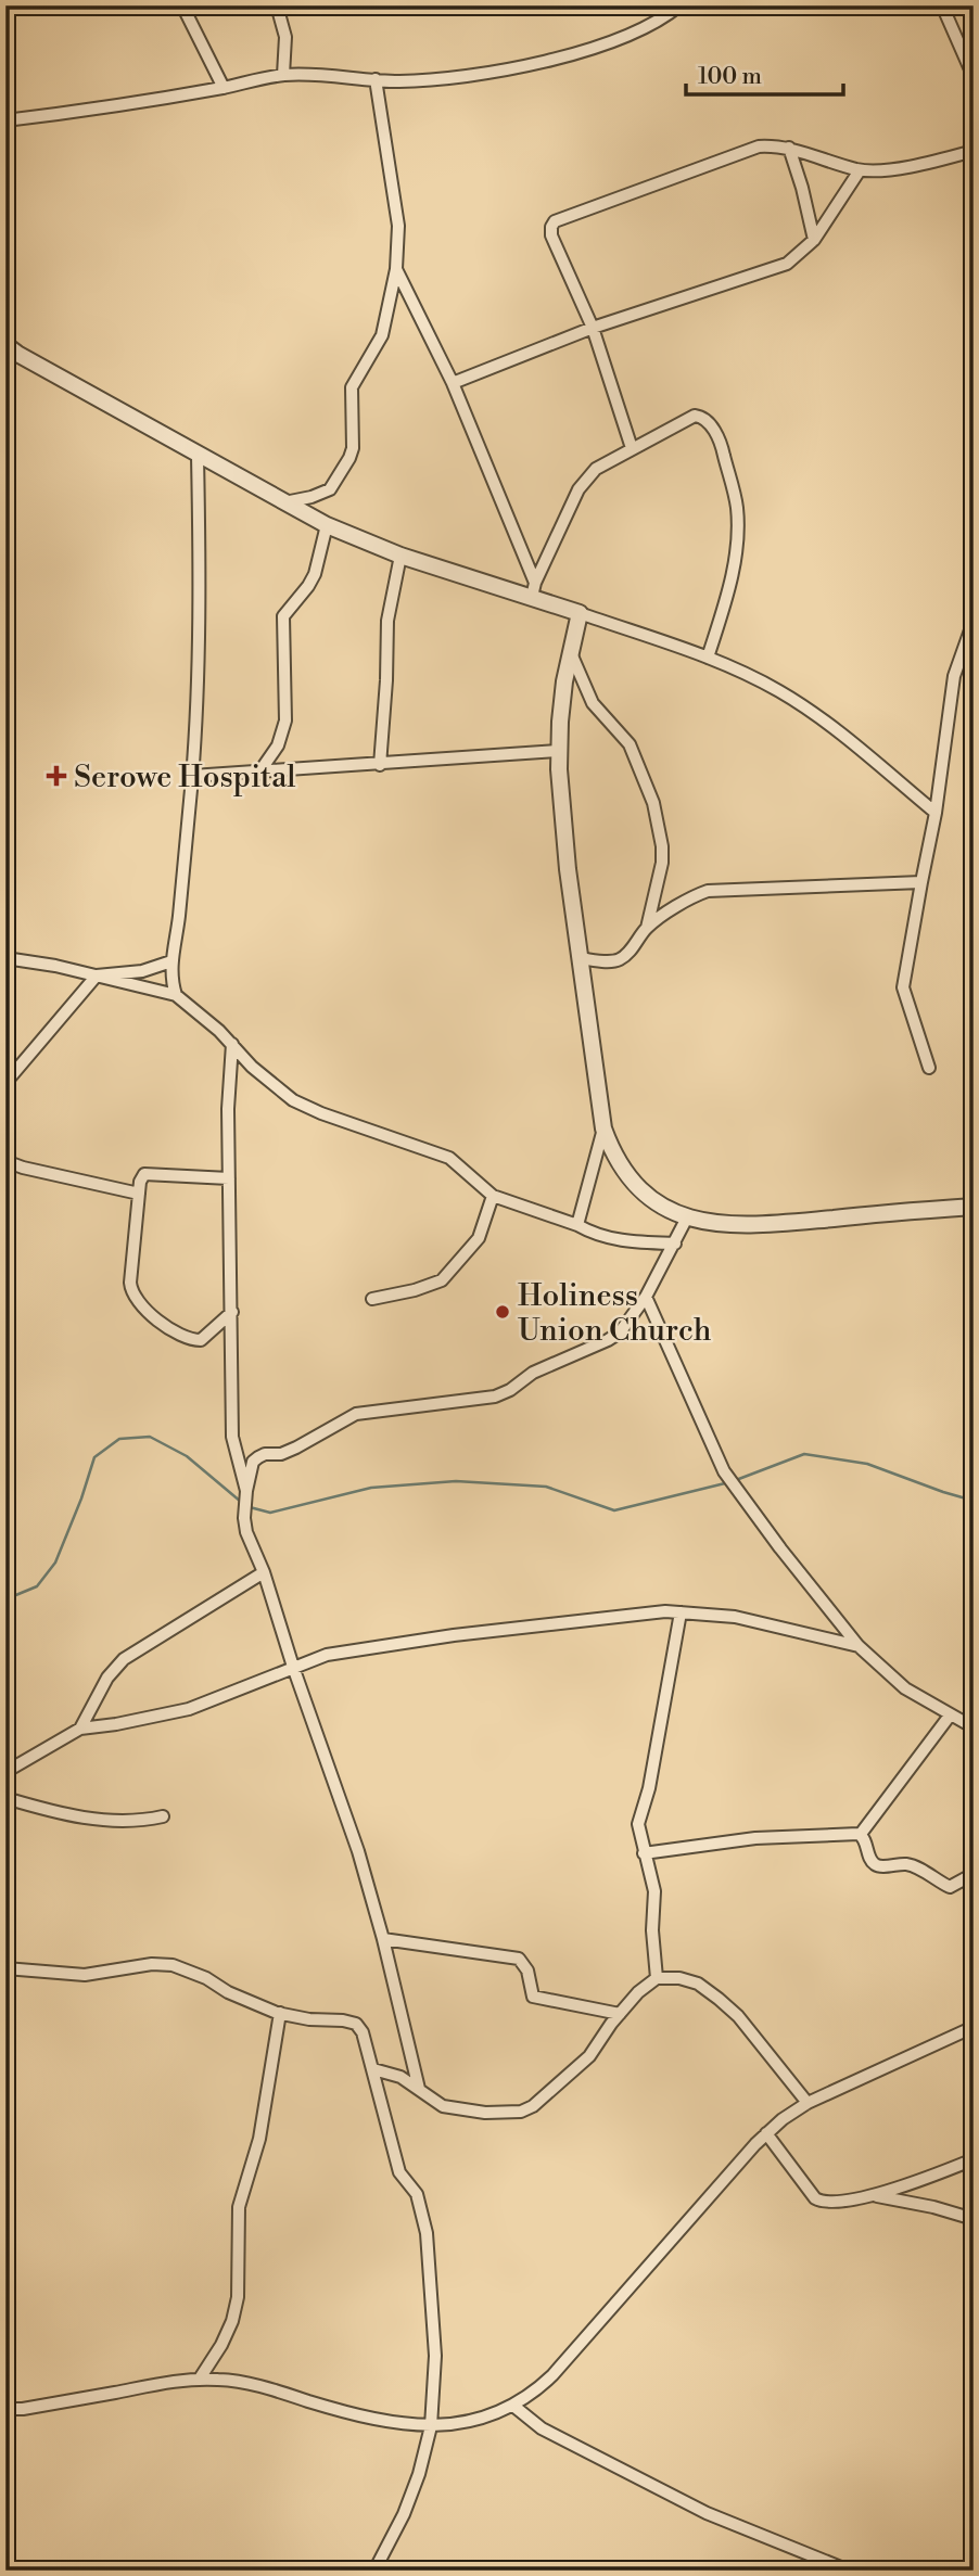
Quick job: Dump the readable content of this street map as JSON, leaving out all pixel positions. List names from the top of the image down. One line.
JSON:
{"places":{"health":["Serowe Hospital"],"other":["Holiness Union Church"]},"scale_bar":"100 m"}
